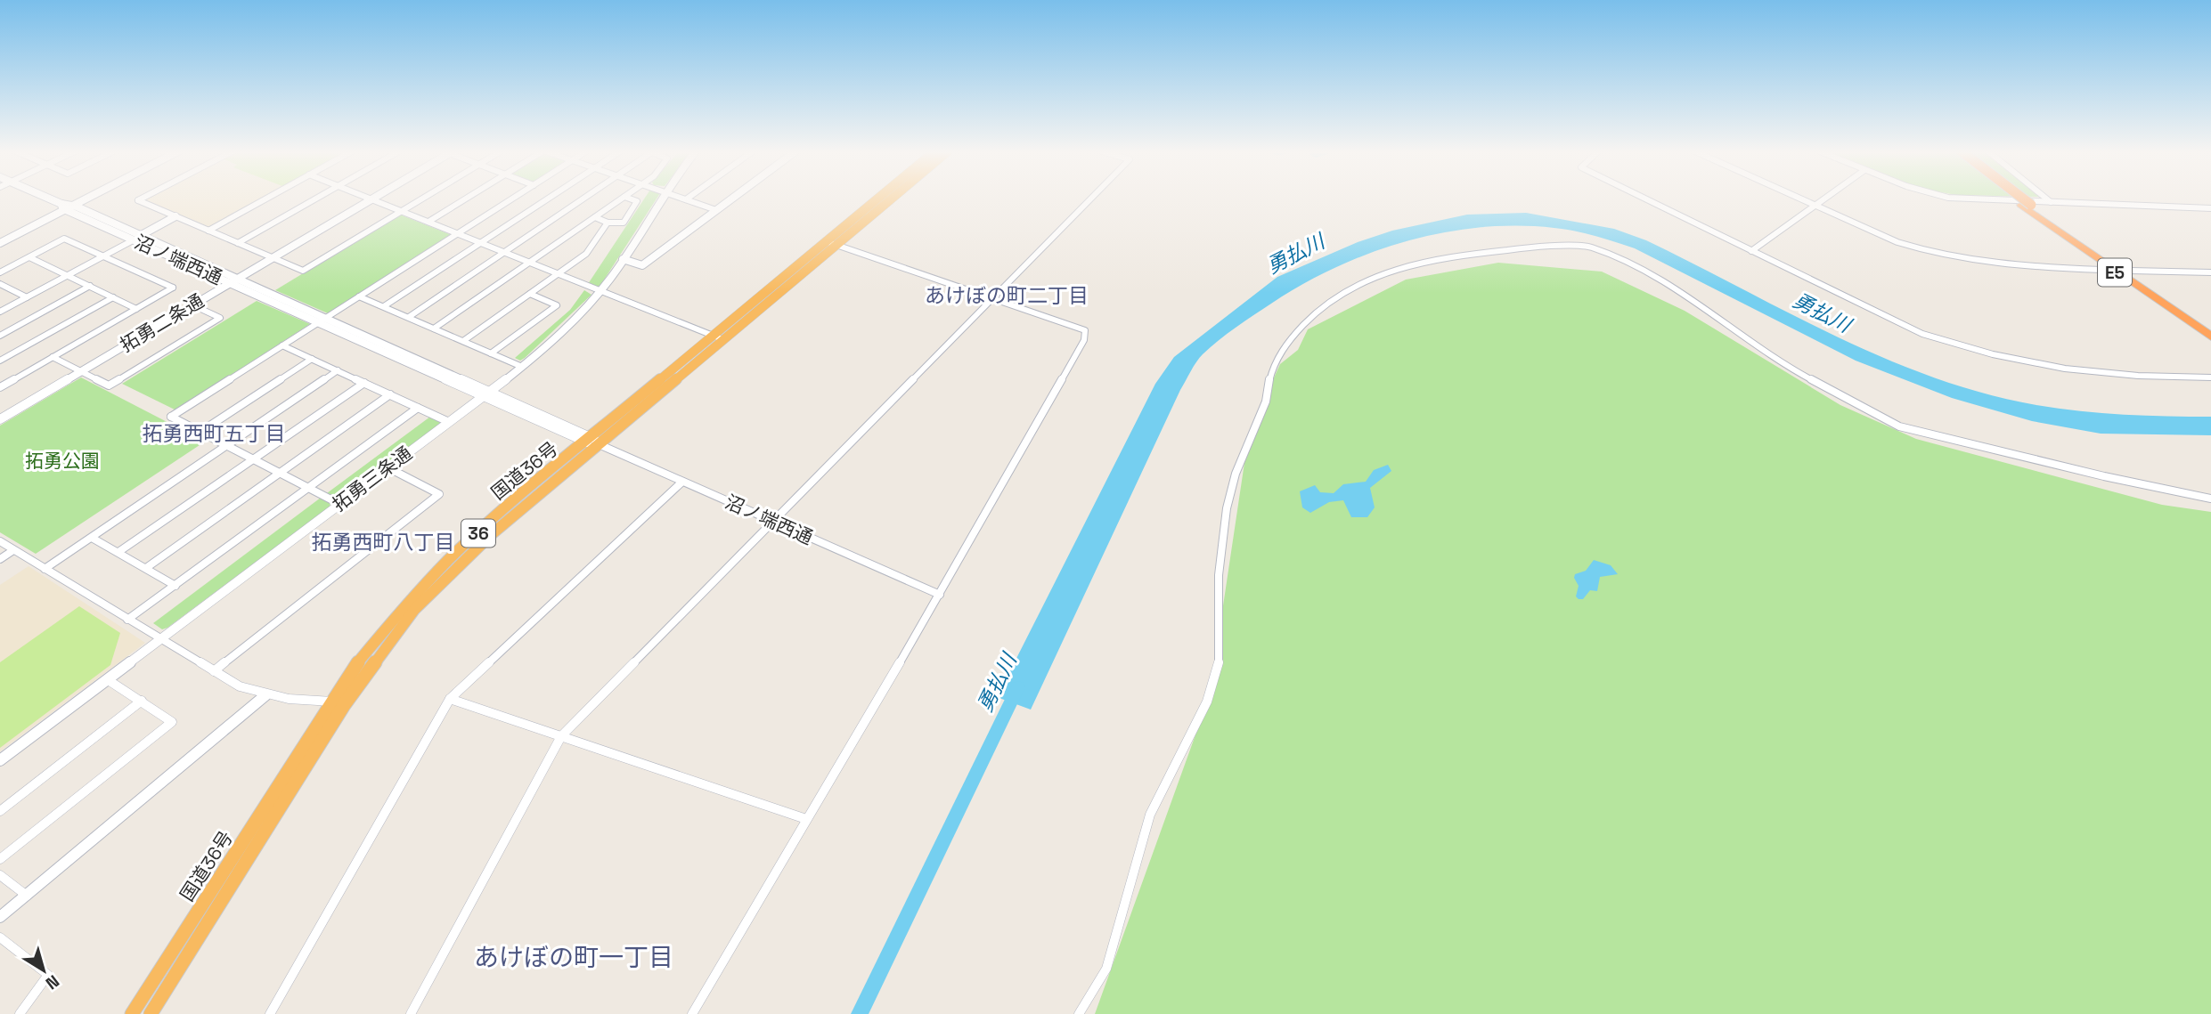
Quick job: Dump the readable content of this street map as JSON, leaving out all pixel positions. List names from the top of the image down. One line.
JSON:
{"streets":{"highway":["E5","国道36号","36"],"street":["沼ノ端西通","拓勇二条通","拓勇三条通"]},"crossings":[["沼ノ端西通","拓勇二条通"],["沼ノ端西通","国道36号"],["沼ノ端西通","拓勇三条通"]],"districts":["あけぼの町二丁目","拓勇西町五丁目","拓勇西町八丁目","あけぼの町一丁目"],"water":["勇払川"],"parks":["拓勇公園"],"north":"bottom right"}
